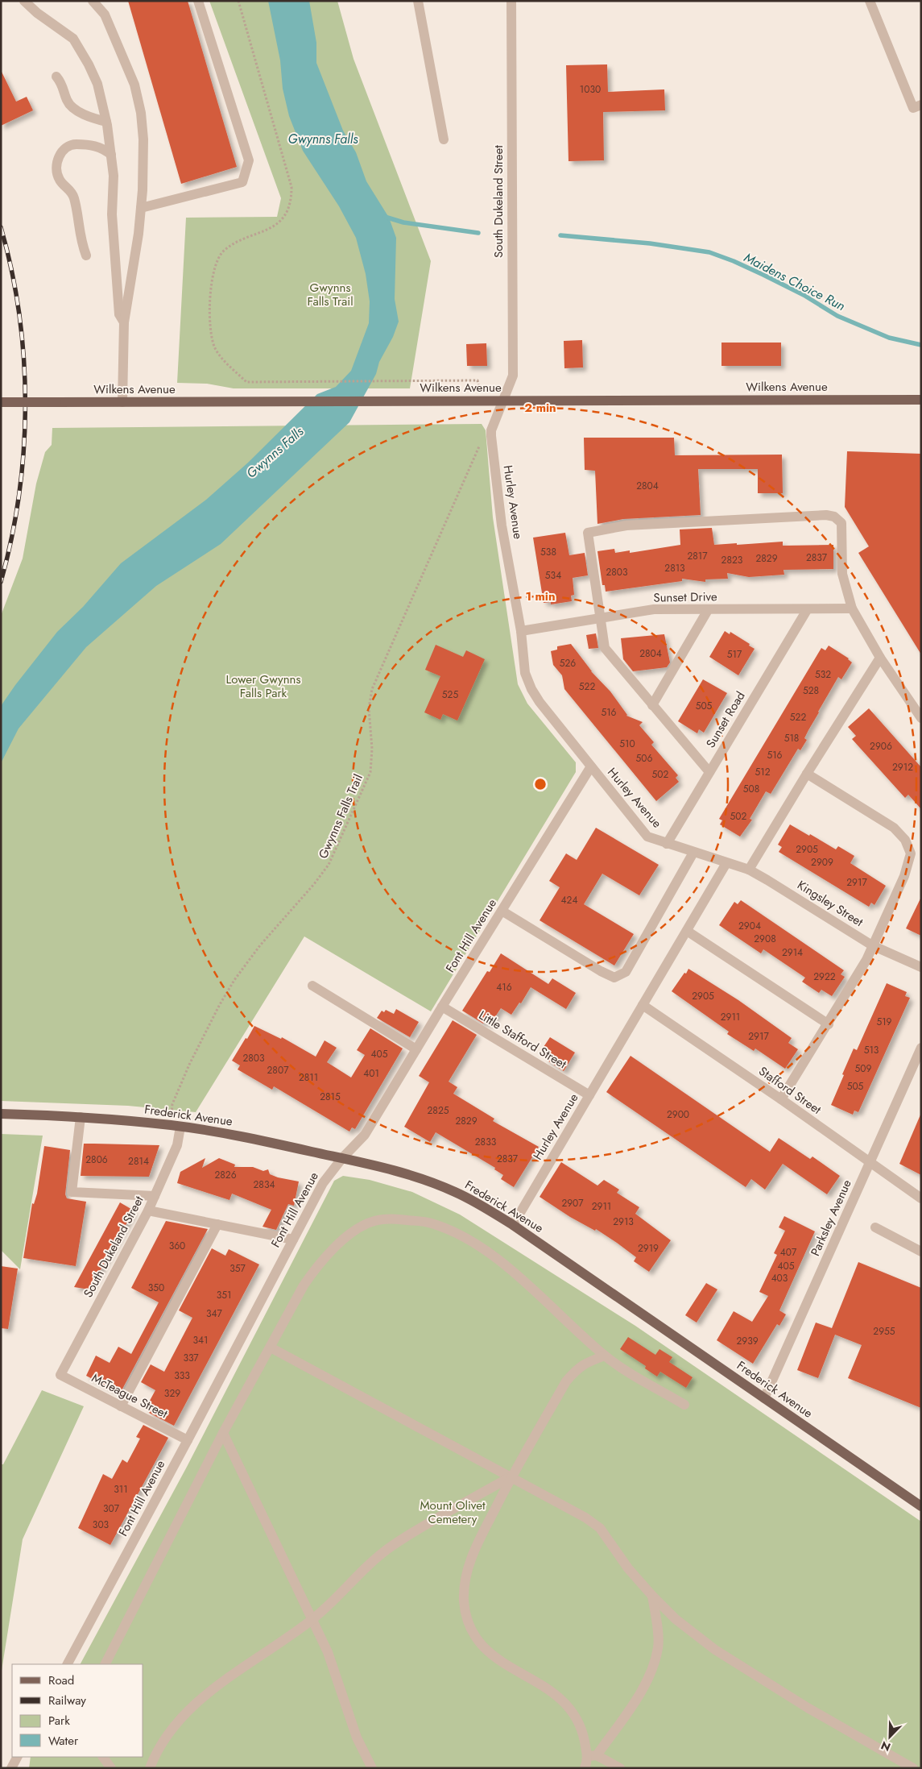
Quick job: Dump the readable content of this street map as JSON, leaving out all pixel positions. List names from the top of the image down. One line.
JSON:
{"streets":{"main road":["Wilkens Avenue","Frederick Avenue"],"street":["South Dukeland Street","Hurley Avenue","Sunset Drive","Sunset Road","Kingsley Street","Font Hill Avenue","Little Stafford Street","Stafford Street","Parksley Avenue","McTeague Street"],"path":["Gwynns Falls Trail"]},"crossings":[["South Dukeland Street","Wilkens Avenue"],["South Dukeland Street","Hurley Avenue"],["South Dukeland Street","Frederick Avenue"],["South Dukeland Street","McTeague Street"],["Wilkens Avenue","Hurley Avenue"],["Hurley Avenue","Sunset Drive"],["Hurley Avenue","Sunset Road"],["Hurley Avenue","Kingsley Street"],["Hurley Avenue","Font Hill Avenue"],["Hurley Avenue","Little Stafford Street"],["Hurley Avenue","Stafford Street"],["Hurley Avenue","Frederick Avenue"],["Sunset Drive","Sunset Road"],["Font Hill Avenue","Little Stafford Street"],["Font Hill Avenue","Frederick Avenue"],["Font Hill Avenue","McTeague Street"],["Stafford Street","Parksley Avenue"],["Frederick Avenue","Parksley Avenue"]],"water":["Gwynns Falls","Maidens Choice Run"],"parks":["Gwynns Falls Trail","Lower Gwynns Falls Park","Mount Olivet Cemetery"],"house_numbers":["1030","2804","538","2817","2837","2829","2823","2813","2803","534","2804","517","526","532","522","528","525","505","516","522","518","510","2906","516","506","2912","512","502","508","502","2905","2909","2917","424","2904","2908","2914","2922","416","2905","2911","519","2917","513","405","2803","509","2807","401","2811","505","2815","2825","2900","2829","2833","2837","2806","2814","2826","2834","2907","2911","2913","360","2919","407","405","357","403","350","351","347","2955","341","2939","337","333","329","311","307","303"],"legend":["Road","Railway","Park","Water"],"north":"bottom left","rings":["2 min","1 min"]}
